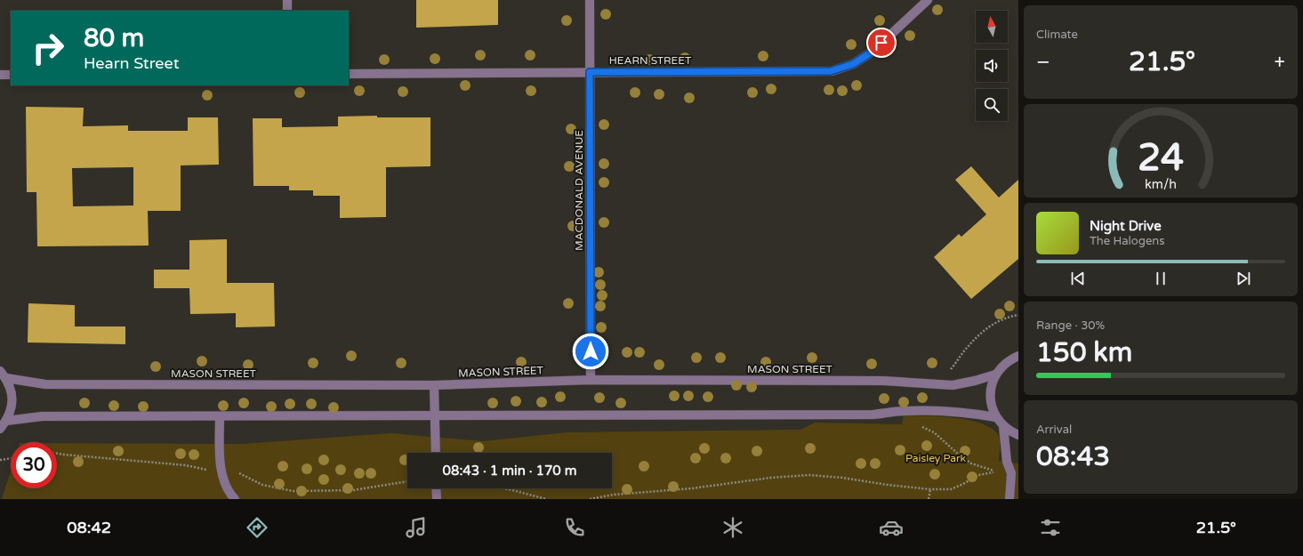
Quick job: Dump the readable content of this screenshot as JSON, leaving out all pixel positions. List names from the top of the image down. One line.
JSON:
{"streets":{"street":["HEARN STREET","MACDONALD AVENUE","MASON STREET"]},"crossings":[["HEARN STREET","MACDONALD AVENUE"],["MACDONALD AVENUE","MASON STREET"]],"parks":["Paisley Park"],"north":"top","page":{"tile":["Climate",["Range · 30%","150 km"],["Arrival","08:43"]],"turn":["80 m","Hearn Street"],"heat":["−","21.5°","+"],"song":["Night Drive","The Halogens"],"limit":"30","trip":"08:43 · 1 min · 170 m","tabs":["08:42","21.5°"],"gauge":["24","km/h"]}}
